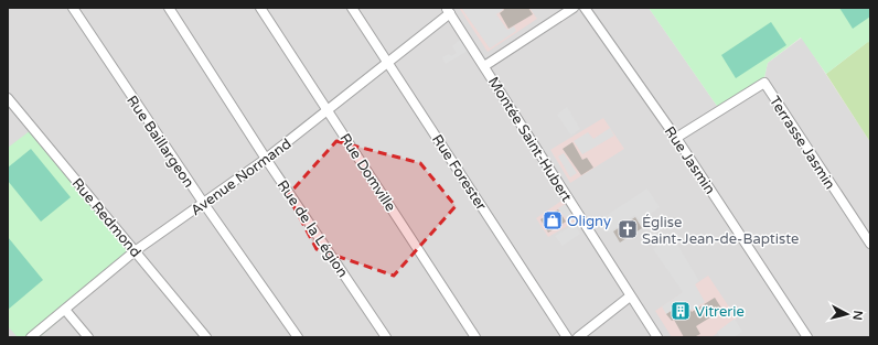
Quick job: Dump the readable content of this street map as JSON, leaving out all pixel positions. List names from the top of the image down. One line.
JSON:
{"streets":{"street":["Montée Saint-Hubert","Rue Baillargeon","Terrasse Jasmin","Rue Jasmin","Rue Domville","Rue Forester","Avenue Normand","Rue Redmond","Rue de la Légion"]},"crossings":[["Montée Saint-Hubert","Avenue Normand"],["Rue Baillargeon","Avenue Normand"],["Terrasse Jasmin","Rue Jasmin"],["Rue Domville","Avenue Normand"],["Rue Forester","Avenue Normand"],["Avenue Normand","Rue Redmond"],["Avenue Normand","Rue de la Légion"]],"places":{"shop":["Oligny"],"church":["Église Saint-Jean-de-Baptiste"],"building":["Vitrerie"]},"north":"right"}
